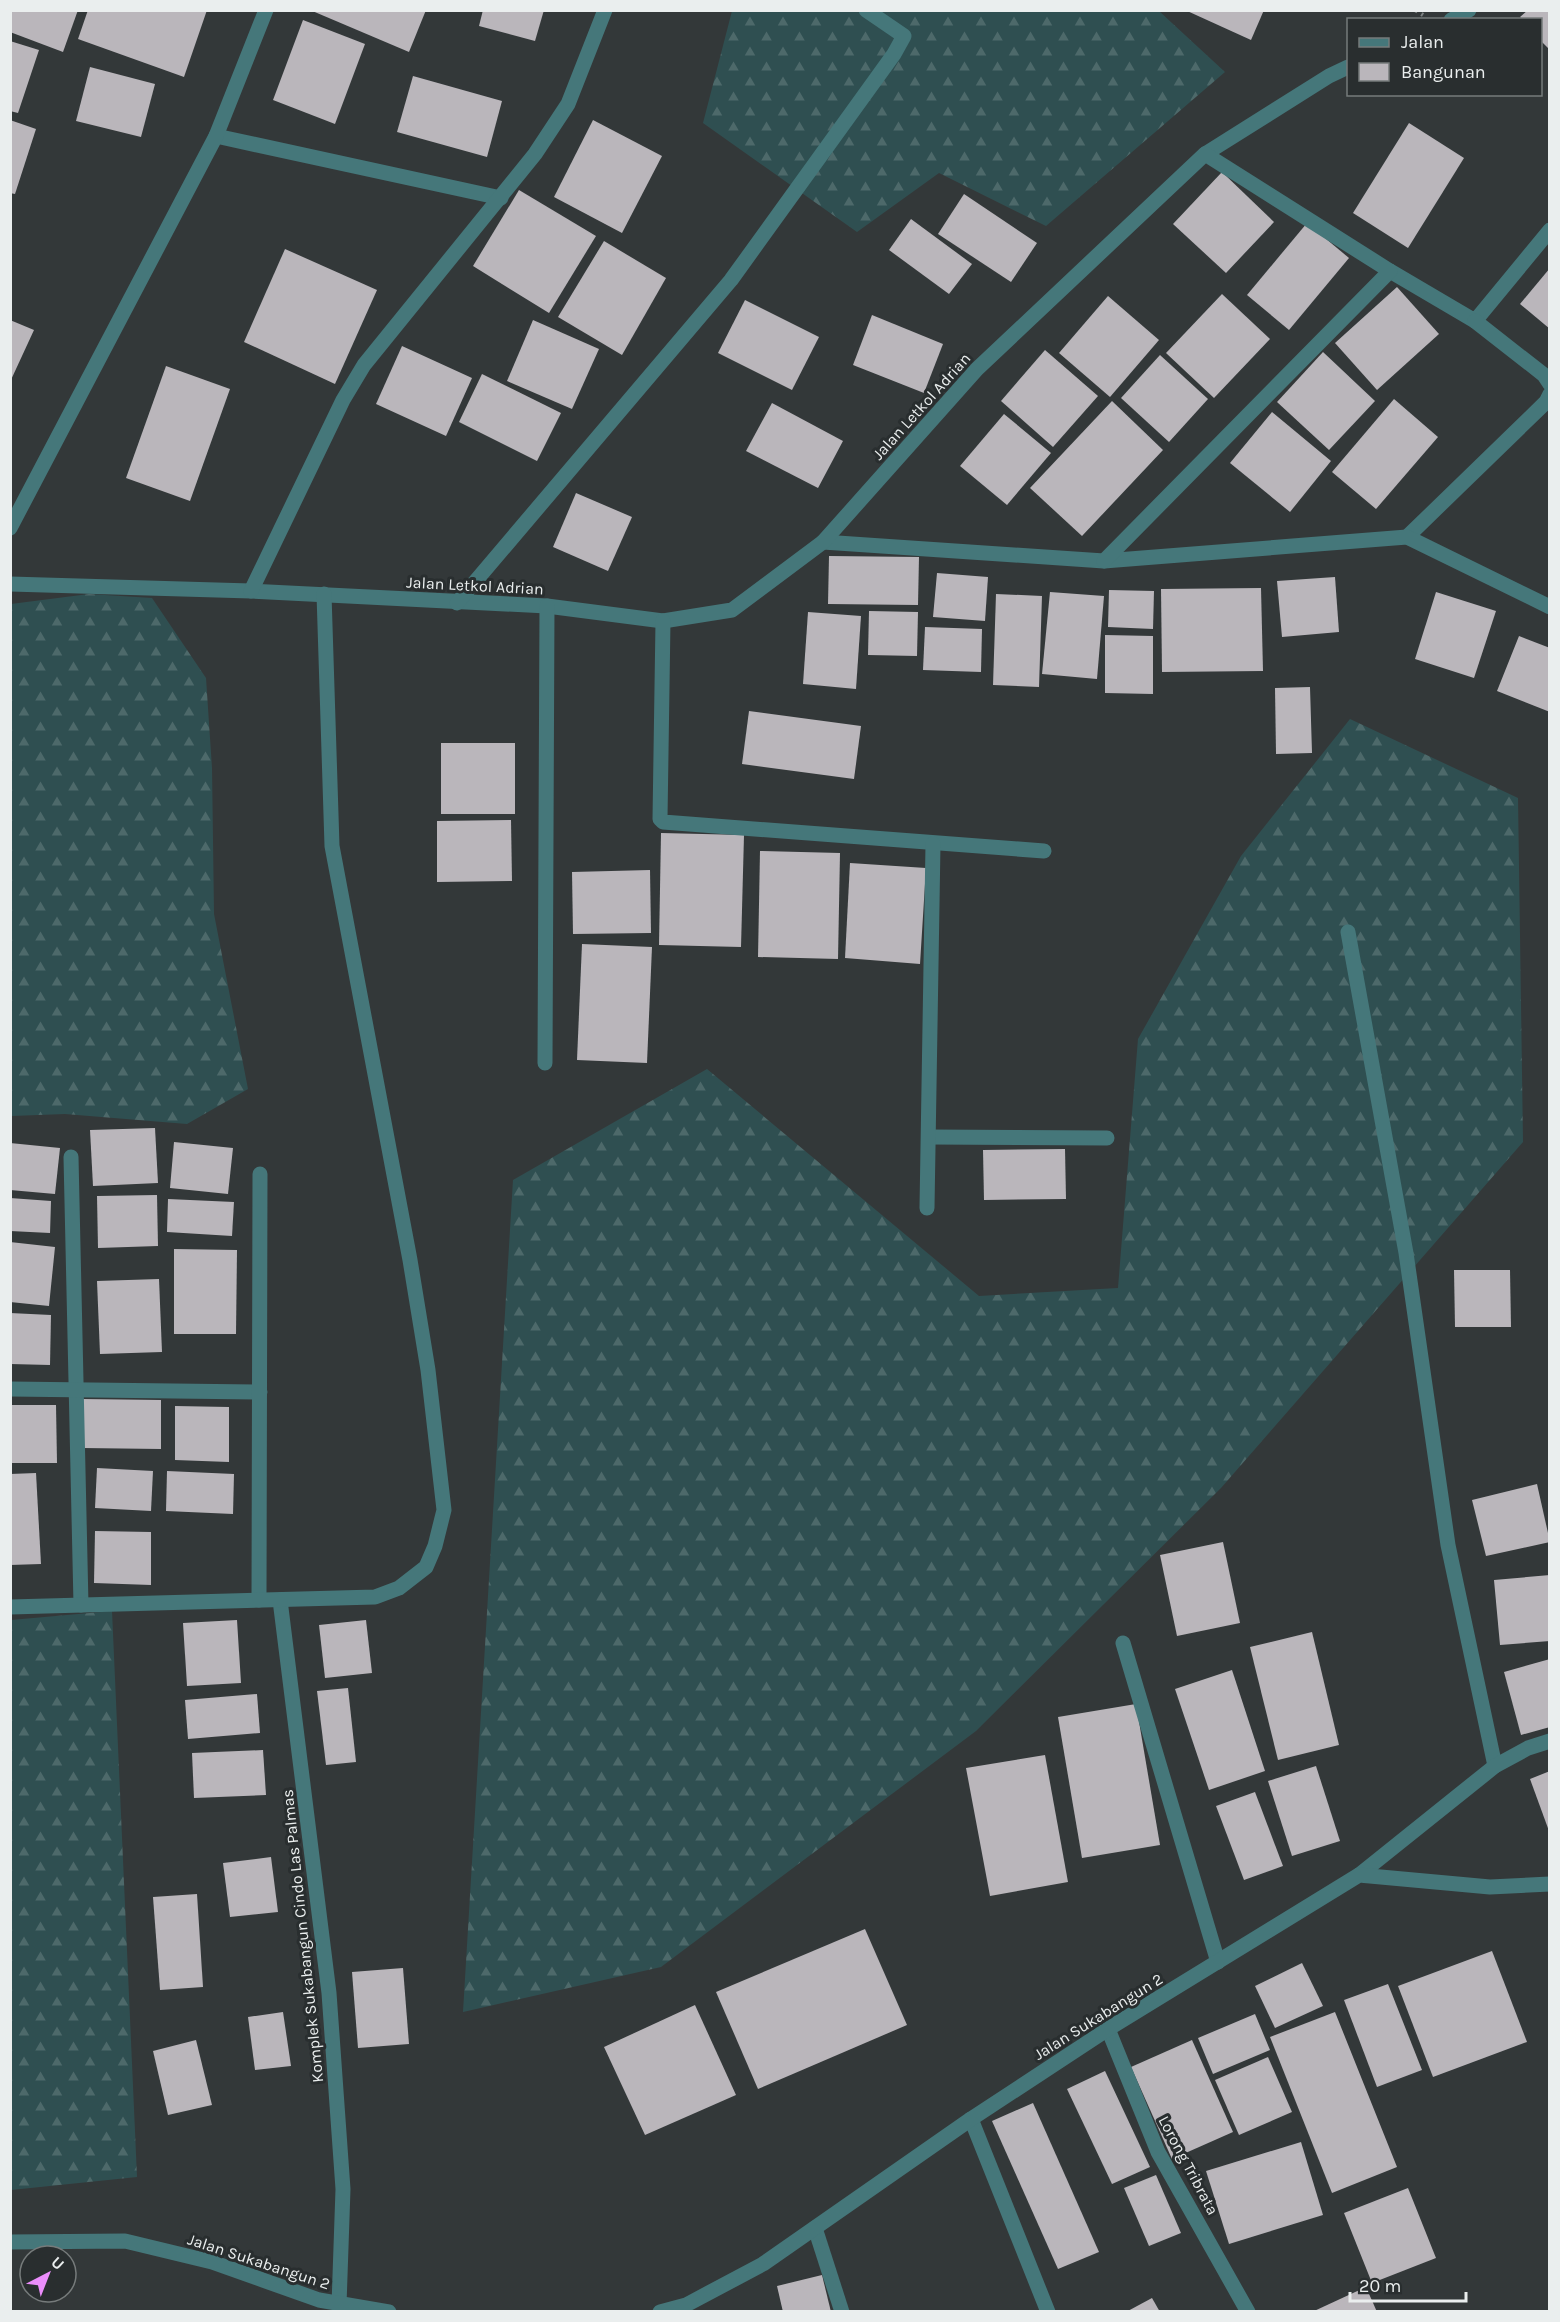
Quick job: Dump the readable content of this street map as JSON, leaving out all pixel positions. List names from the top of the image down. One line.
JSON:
{"streets":{"street":["Jalan Letkol Adrian","Komplek Sukabangun Cindo Las Palmas","Jalan Sukabangun 2","Lorong Tribrata"]},"crossings":[["Komplek Sukabangun Cindo Las Palmas","Jalan Sukabangun 2"],["Jalan Sukabangun 2","Lorong Tribrata"]],"legend":["Jalan","Bangunan"],"scale_bar":"20 m","north":"top right"}
